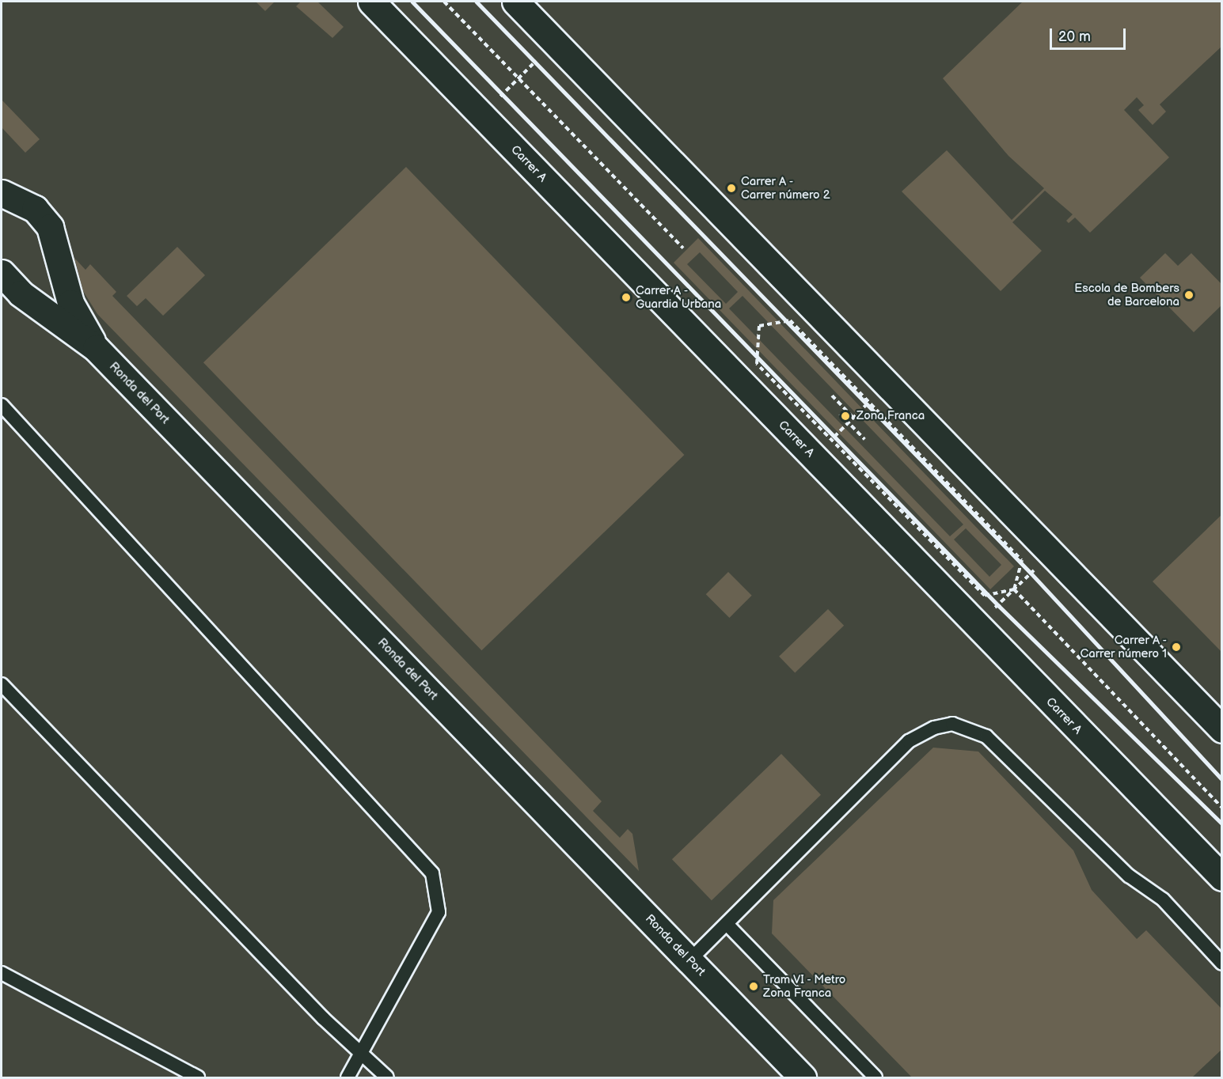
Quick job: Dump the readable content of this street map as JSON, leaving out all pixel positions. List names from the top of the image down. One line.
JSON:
{"streets":{"main road":["Carrer A","Ronda del Port"]},"places":["Carrer A - Carrer número 2","Escola de Bombers de Barcelona","Carrer A - Guardia Urbana","Zona Franca","Carrer A - Carrer número 1","Tram VI - Metro Zona Franca"],"scale_bar":"20 m"}
